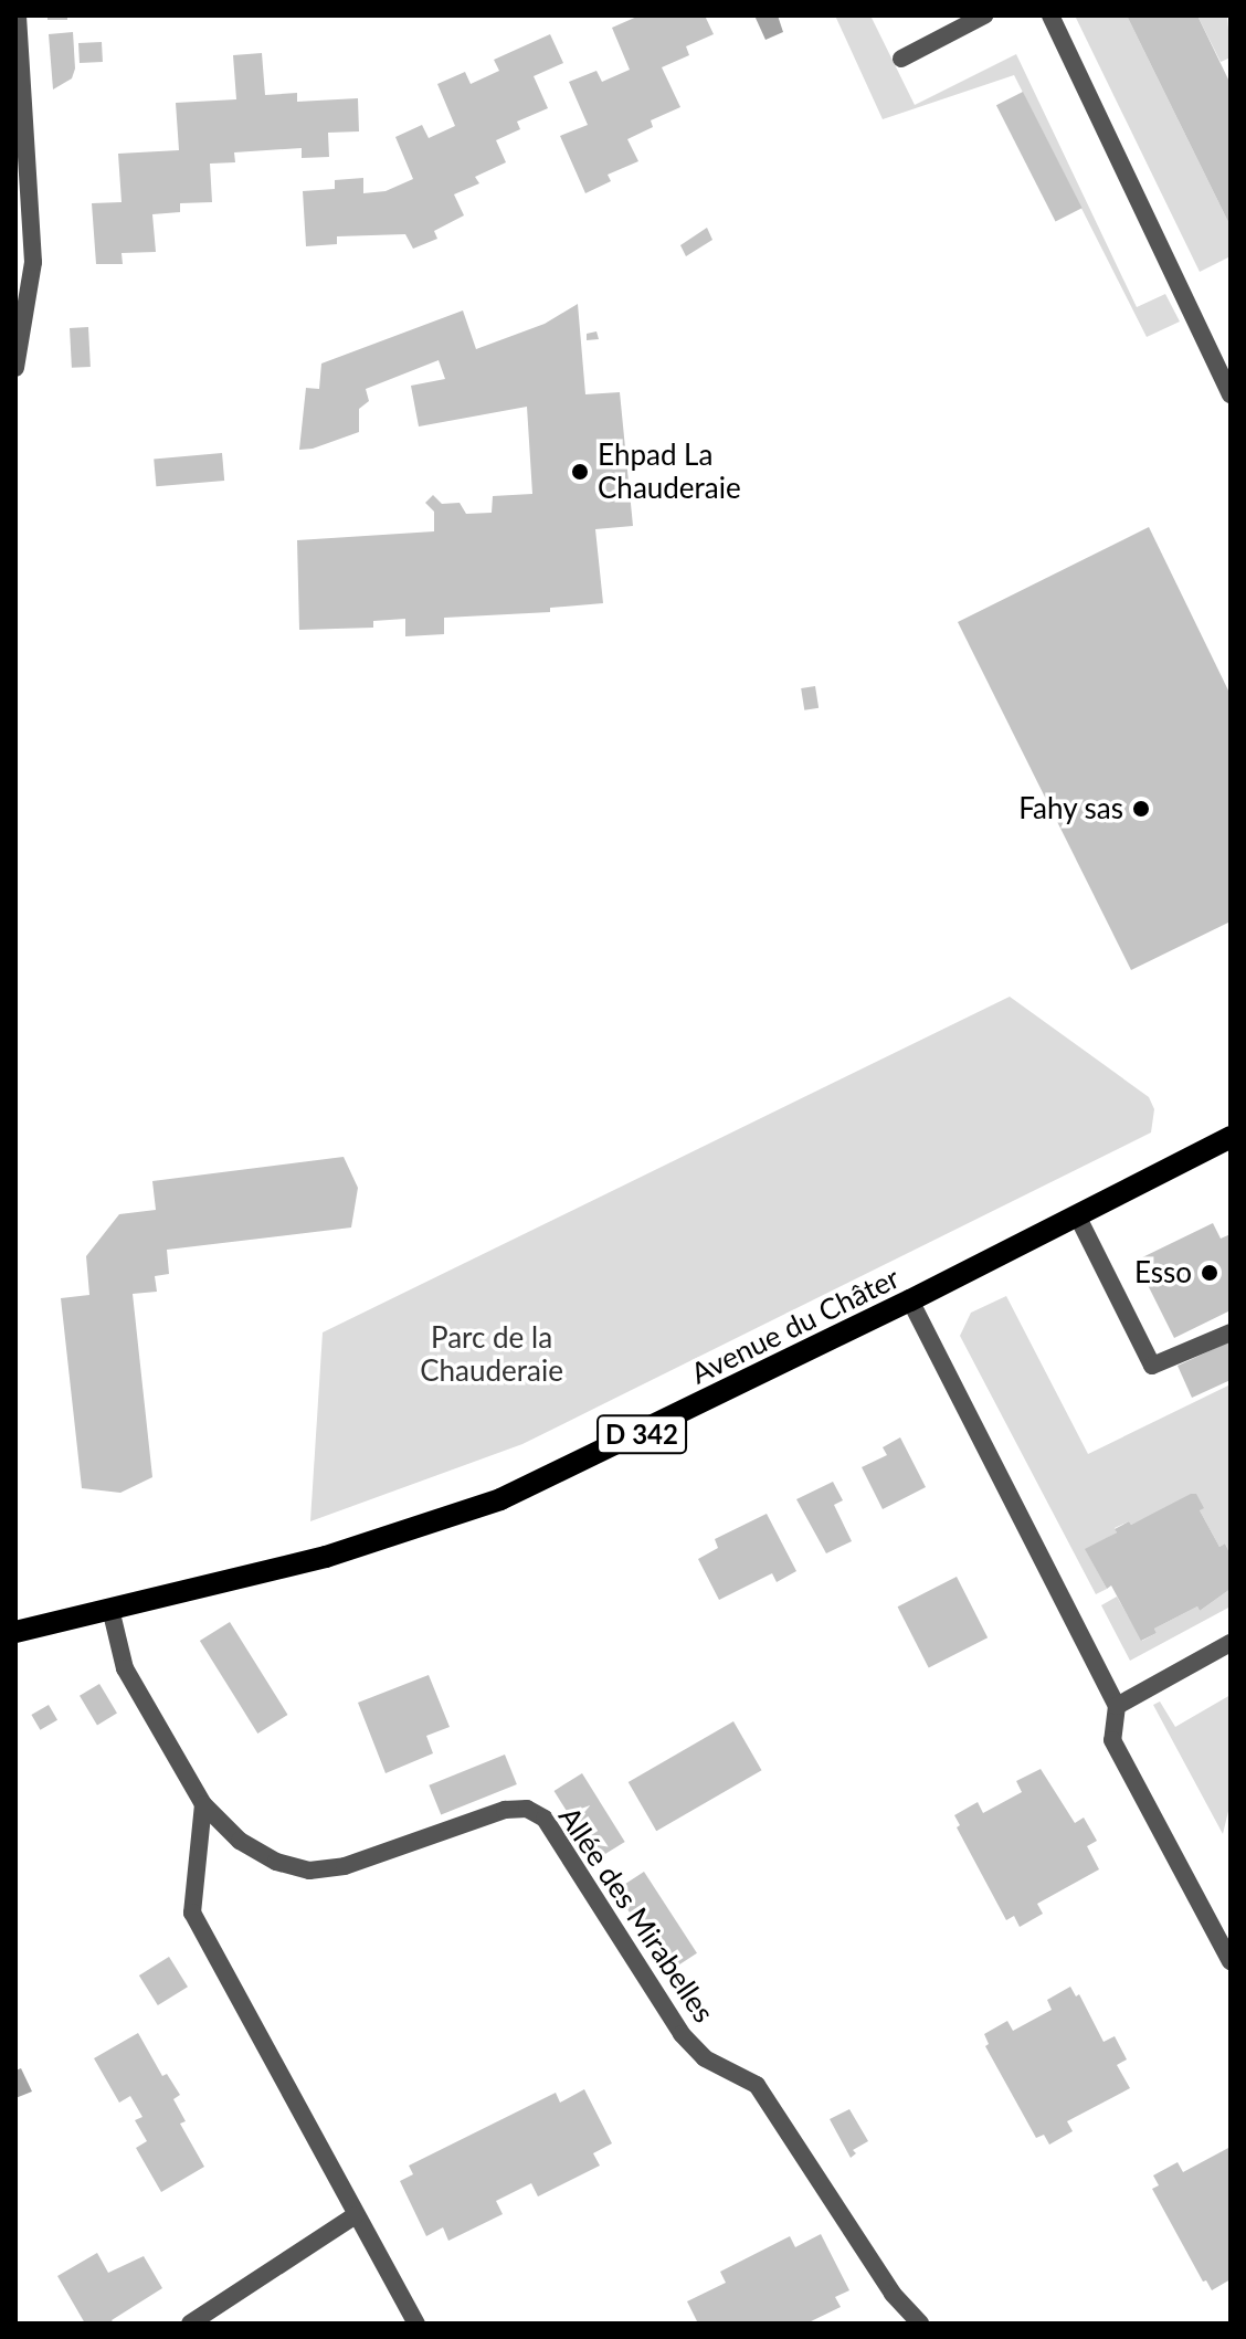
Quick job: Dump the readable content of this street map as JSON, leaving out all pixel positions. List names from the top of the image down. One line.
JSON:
{"streets":{"main road":["Avenue du Châter","D 342"],"street":["Allée des Mirabelles"]},"crossings":[["Avenue du Châter","Allée des Mirabelles"]],"parks":["Parc de la Chauderaie"],"places":["Ehpad La Chauderaie","Fahy sas","Esso"]}
